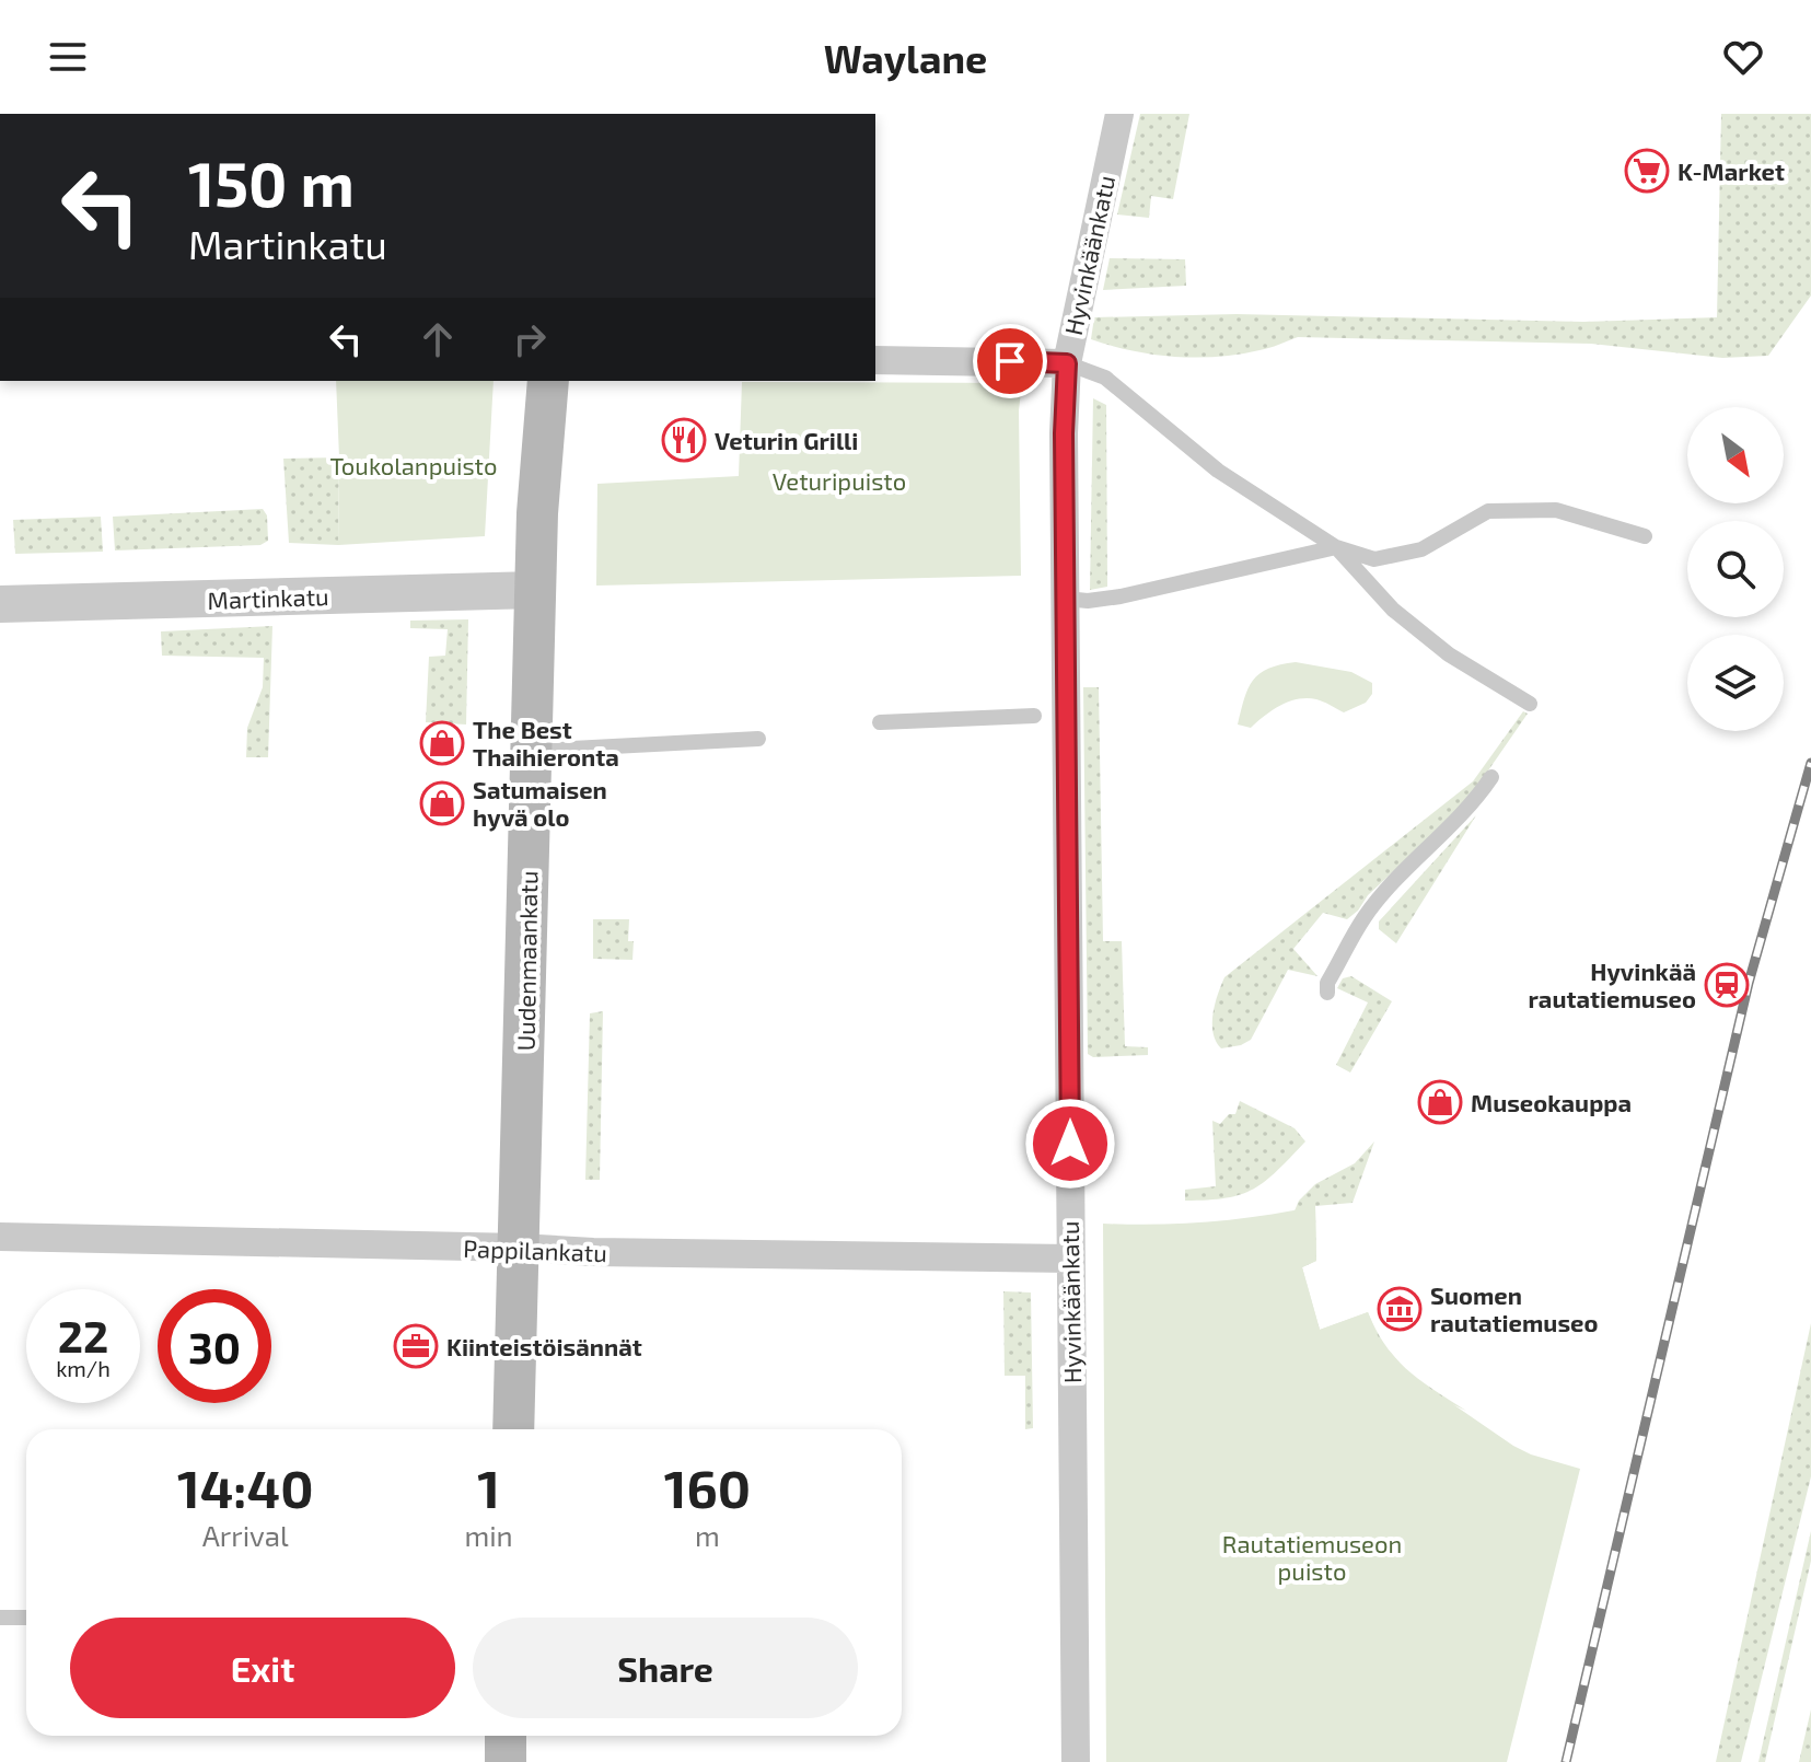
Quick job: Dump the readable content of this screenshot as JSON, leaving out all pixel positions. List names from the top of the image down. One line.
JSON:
{"streets":{"main road":["Uudenmaankatu"],"street":["Hyvinkäänkatu","Martinkatu","Pappilankatu"]},"crossings":[["Hyvinkäänkatu","Pappilankatu"],["Martinkatu","Uudenmaankatu"],["Uudenmaankatu","Pappilankatu"]],"parks":["Toukolanpuisto","Veturipuisto","Rautatiemuseon puisto"],"places":{"supermarket":["K-Market"],"restaurant":["Veturin Grilli"],"shop":["The Best Thaihieronta","Satumaisen hyvä olo","Museokauppa"],"station":["Hyvinkää rautatiemuseo"],"museum":["Suomen rautatiemuseo"],"office":["Kiinteistöisännät"]},"north":"bottom right","page":{"header":"Waylane","turn":["150 m","Martinkatu"],"speed":"22 km/h","limit":"30","eta":["14:40","Arrival","1","min","160","m"],"buttons":["Exit","Share"]}}
